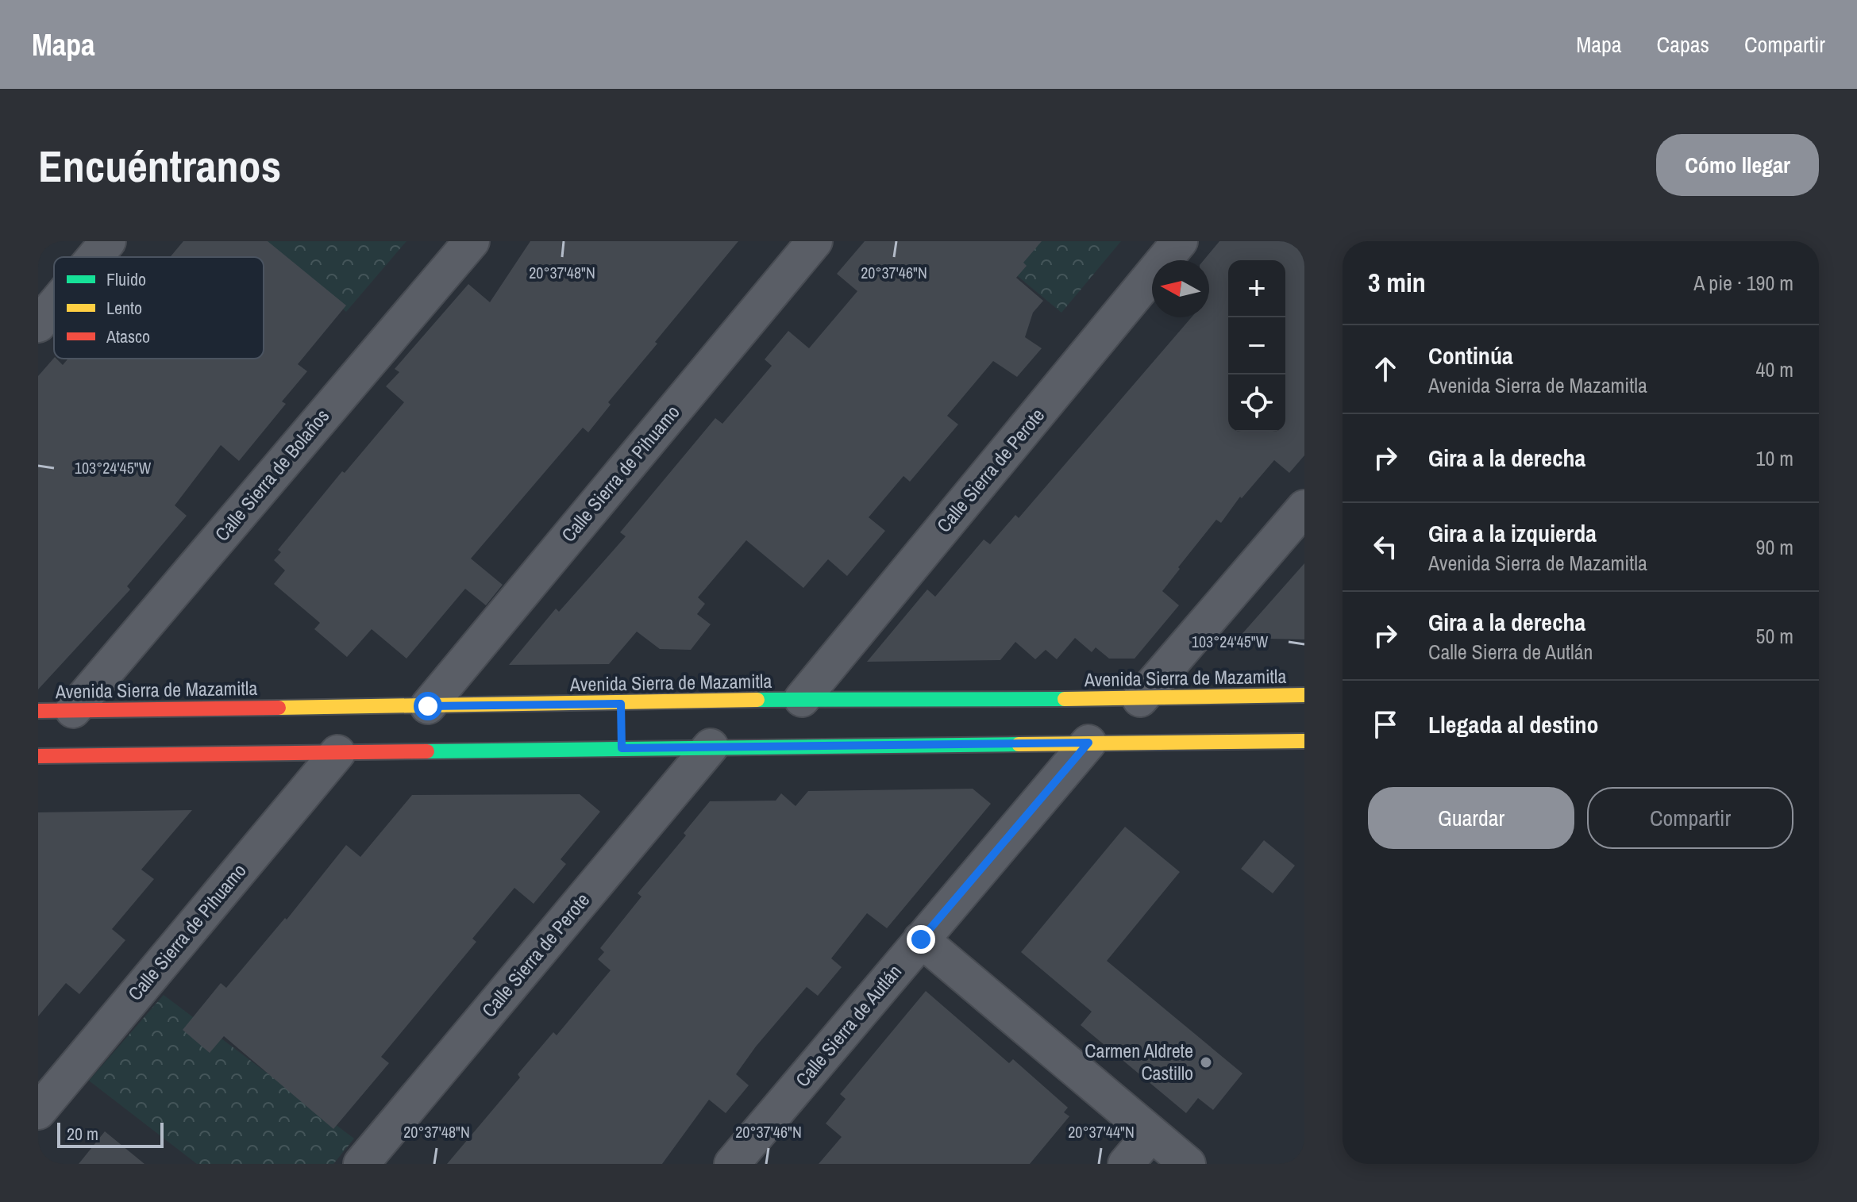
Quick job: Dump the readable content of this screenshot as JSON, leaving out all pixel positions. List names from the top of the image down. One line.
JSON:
{"streets":{"street":["Calle Sierra de Perote","Calle Sierra de Pihuamo","Calle Sierra de Bolaños","Avenida Sierra de Mazamitla","Calle Sierra de Autlán"]},"crossings":[["Calle Sierra de Perote","Avenida Sierra de Mazamitla"],["Calle Sierra de Pihuamo","Avenida Sierra de Mazamitla"],["Calle Sierra de Bolaños","Avenida Sierra de Mazamitla"]],"places":["Carmen Aldrete Castillo"],"legend":["Fluido","Lento","Atasco"],"scale_bar":"20 m","north":"left","page":{"header":"Mapa","nav":["Mapa","Capas","Compartir"],"buttons":["Cómo llegar",["Guardar","Compartir"]],"title":"Encuéntranos","heading":["3 min","A pie · 190 m"],"map_buttons":["+","−"],"list":[["Continúa","Avenida Sierra de Mazamitla","40 m"],["Gira a la derecha","10 m"],["Gira a la izquierda","Avenida Sierra de Mazamitla","90 m"],["Gira a la derecha","Calle Sierra de Autlán","50 m"],"Llegada al destino"],"scale":"20 m"},"coordinates":["20°37'48\"N","20°37'46\"N","103°24'45\"W","20°37'44\"N"]}
